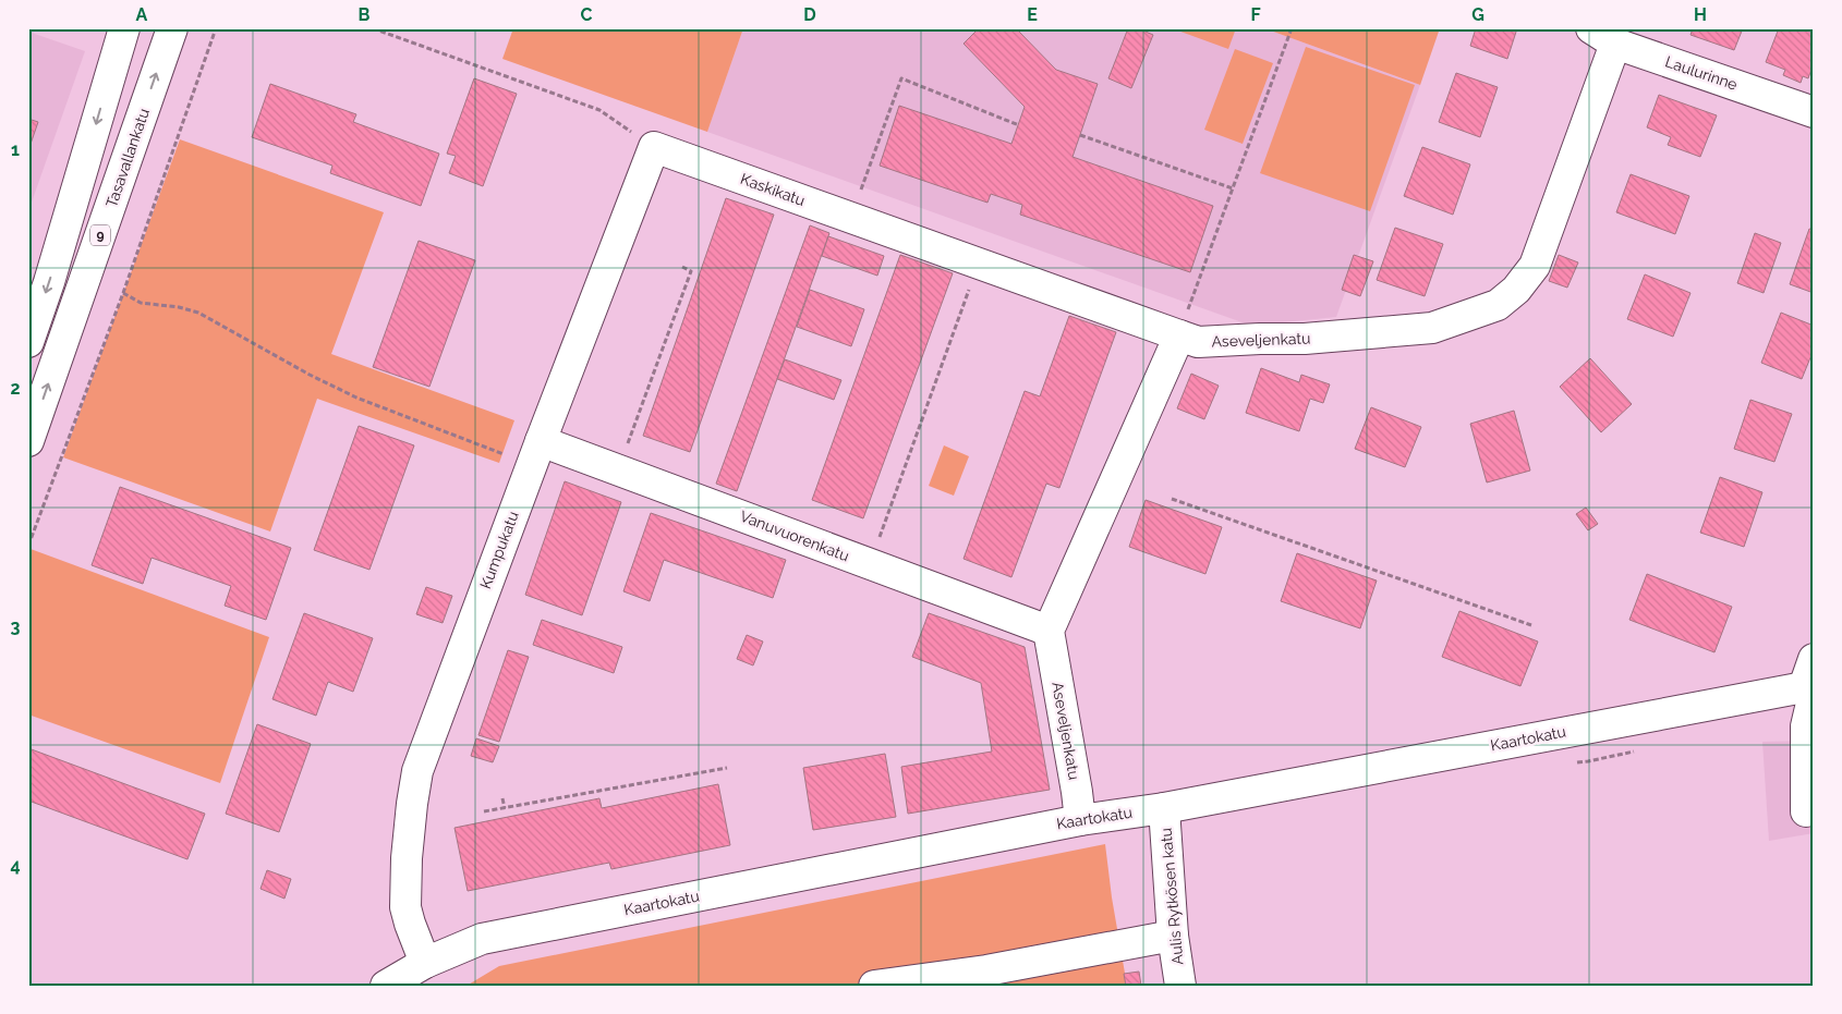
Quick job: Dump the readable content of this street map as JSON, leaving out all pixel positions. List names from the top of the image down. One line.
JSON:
{"streets":{"street":["Laulurinne","Tasavallankatu","Kaskikatu","9","Aseveljenkatu","Vanuvuorenkatu","Kumpukatu","Kaartokatu","Aulis Rytkösen katu"]},"crossings":[["Laulurinne","Aseveljenkatu"],["Kaskikatu","Aseveljenkatu"],["Kaskikatu","Kumpukatu"],["Aseveljenkatu","Vanuvuorenkatu"],["Aseveljenkatu","Kaartokatu"],["Vanuvuorenkatu","Kumpukatu"],["Kumpukatu","Kaartokatu"],["Kaartokatu","Aulis Rytkösen katu"]],"grid":{"columns":["A","B","C","D","E","F","G","H"],"rows":["1","2","3","4"]}}
